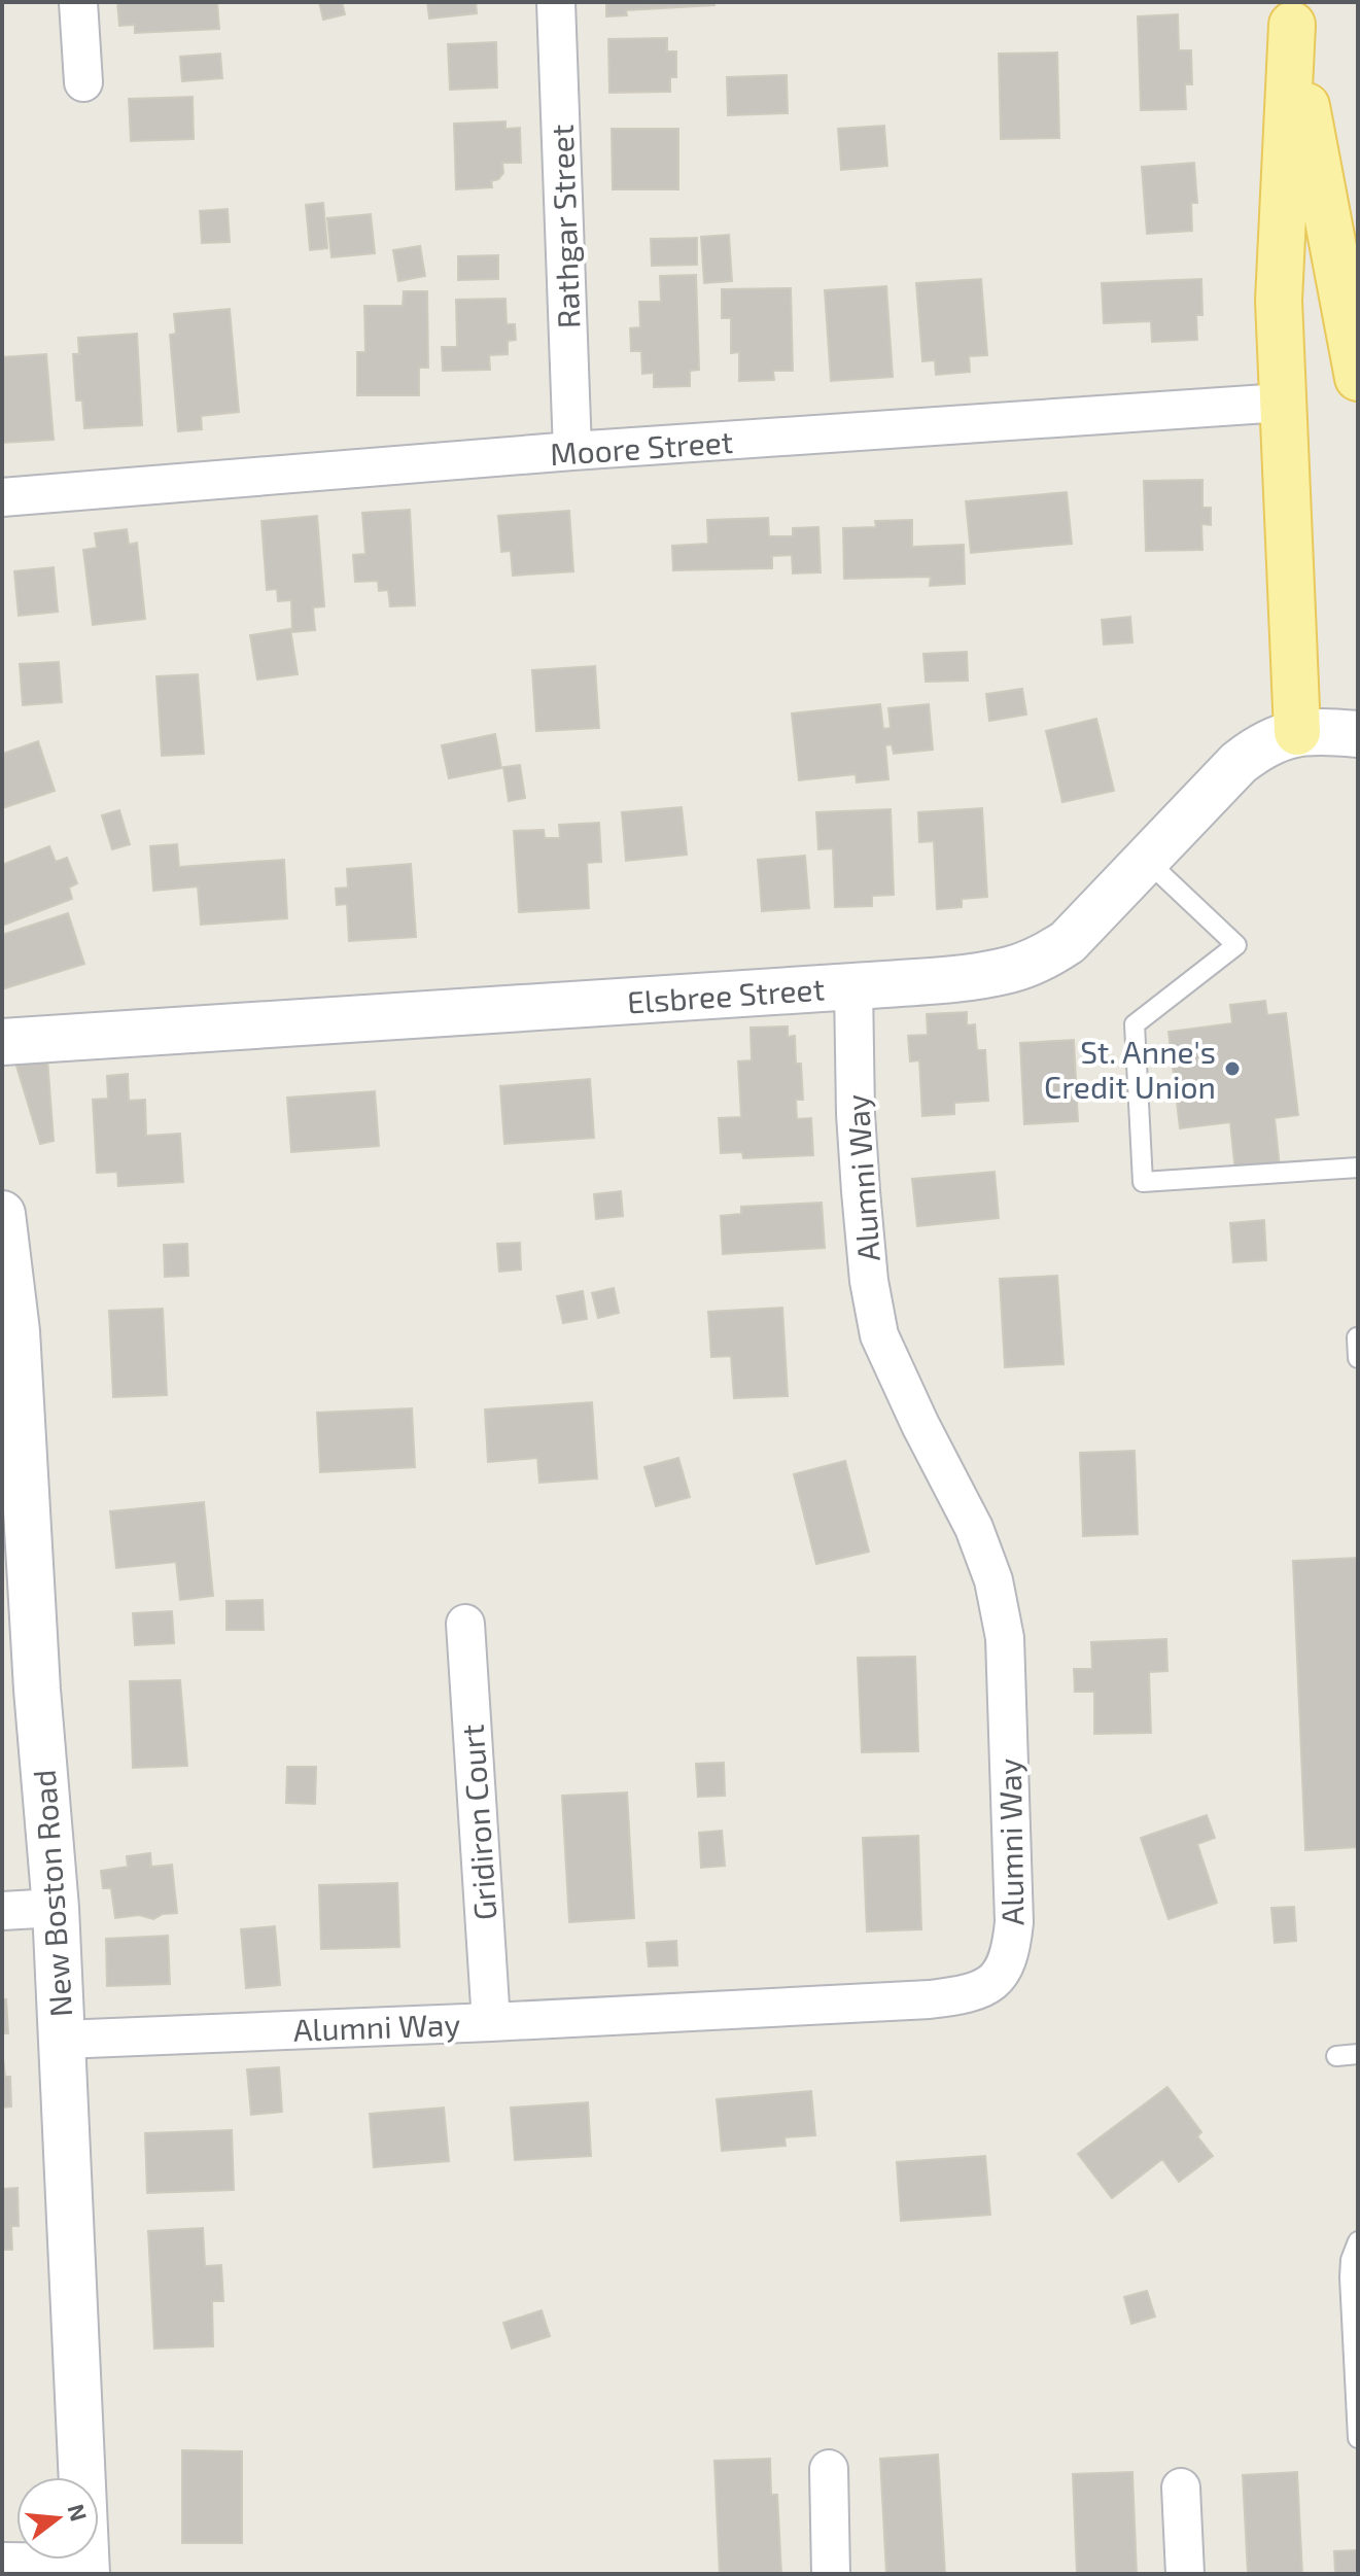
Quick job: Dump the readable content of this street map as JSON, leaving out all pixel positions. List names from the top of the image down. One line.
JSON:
{"streets":{"street":["Rathgar Street","Moore Street","Elsbree Street","Alumni Way","Gridiron Court","New Boston Road"]},"crossings":[["Rathgar Street","Moore Street"],["Elsbree Street","Alumni Way"],["Alumni Way","Gridiron Court"],["Alumni Way","New Boston Road"]],"places":["St. Anne's Credit Union"],"north":"right"}
